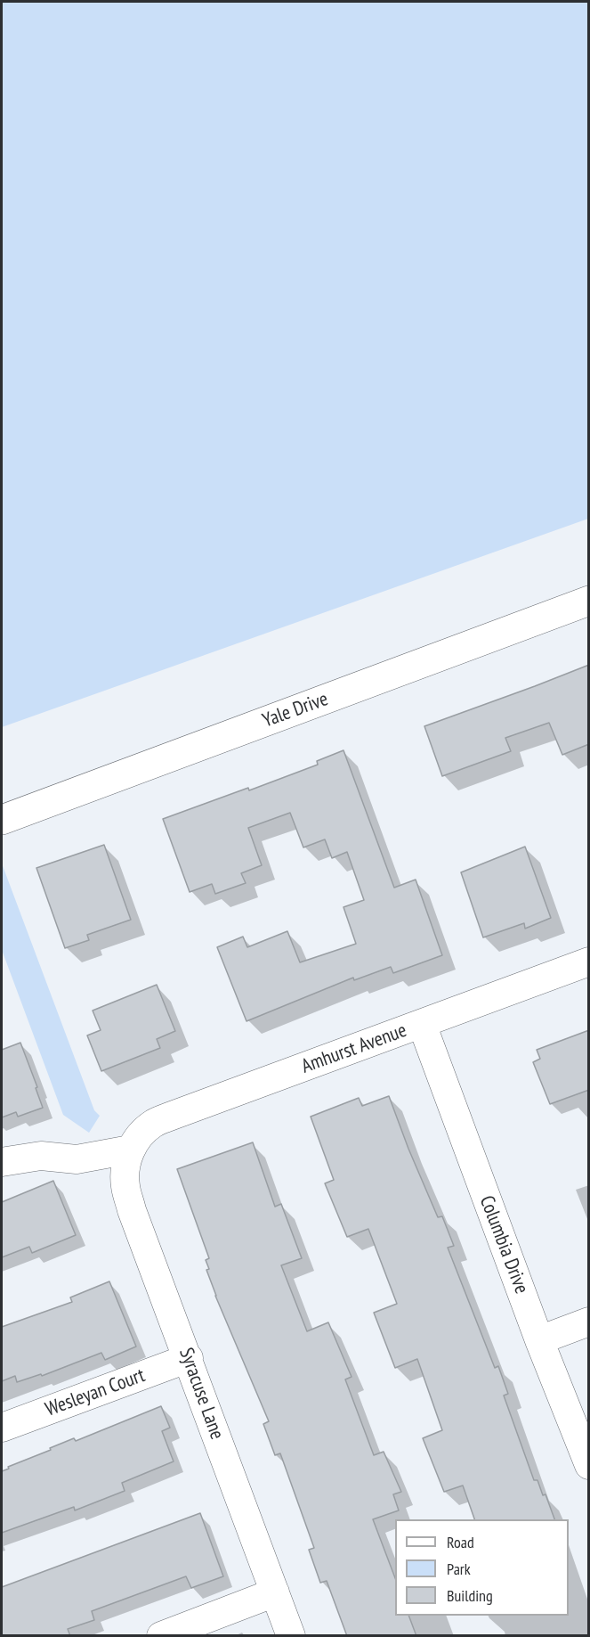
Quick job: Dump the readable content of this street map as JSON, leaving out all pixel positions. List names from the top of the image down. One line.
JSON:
{"streets":{"street":["Yale Drive","Amhurst Avenue","Columbia Drive","Wesleyan Court","Syracuse Lane"]},"crossings":[["Amhurst Avenue","Columbia Drive"],["Amhurst Avenue","Syracuse Lane"],["Wesleyan Court","Syracuse Lane"]],"legend":["Road","Park","Building"]}
